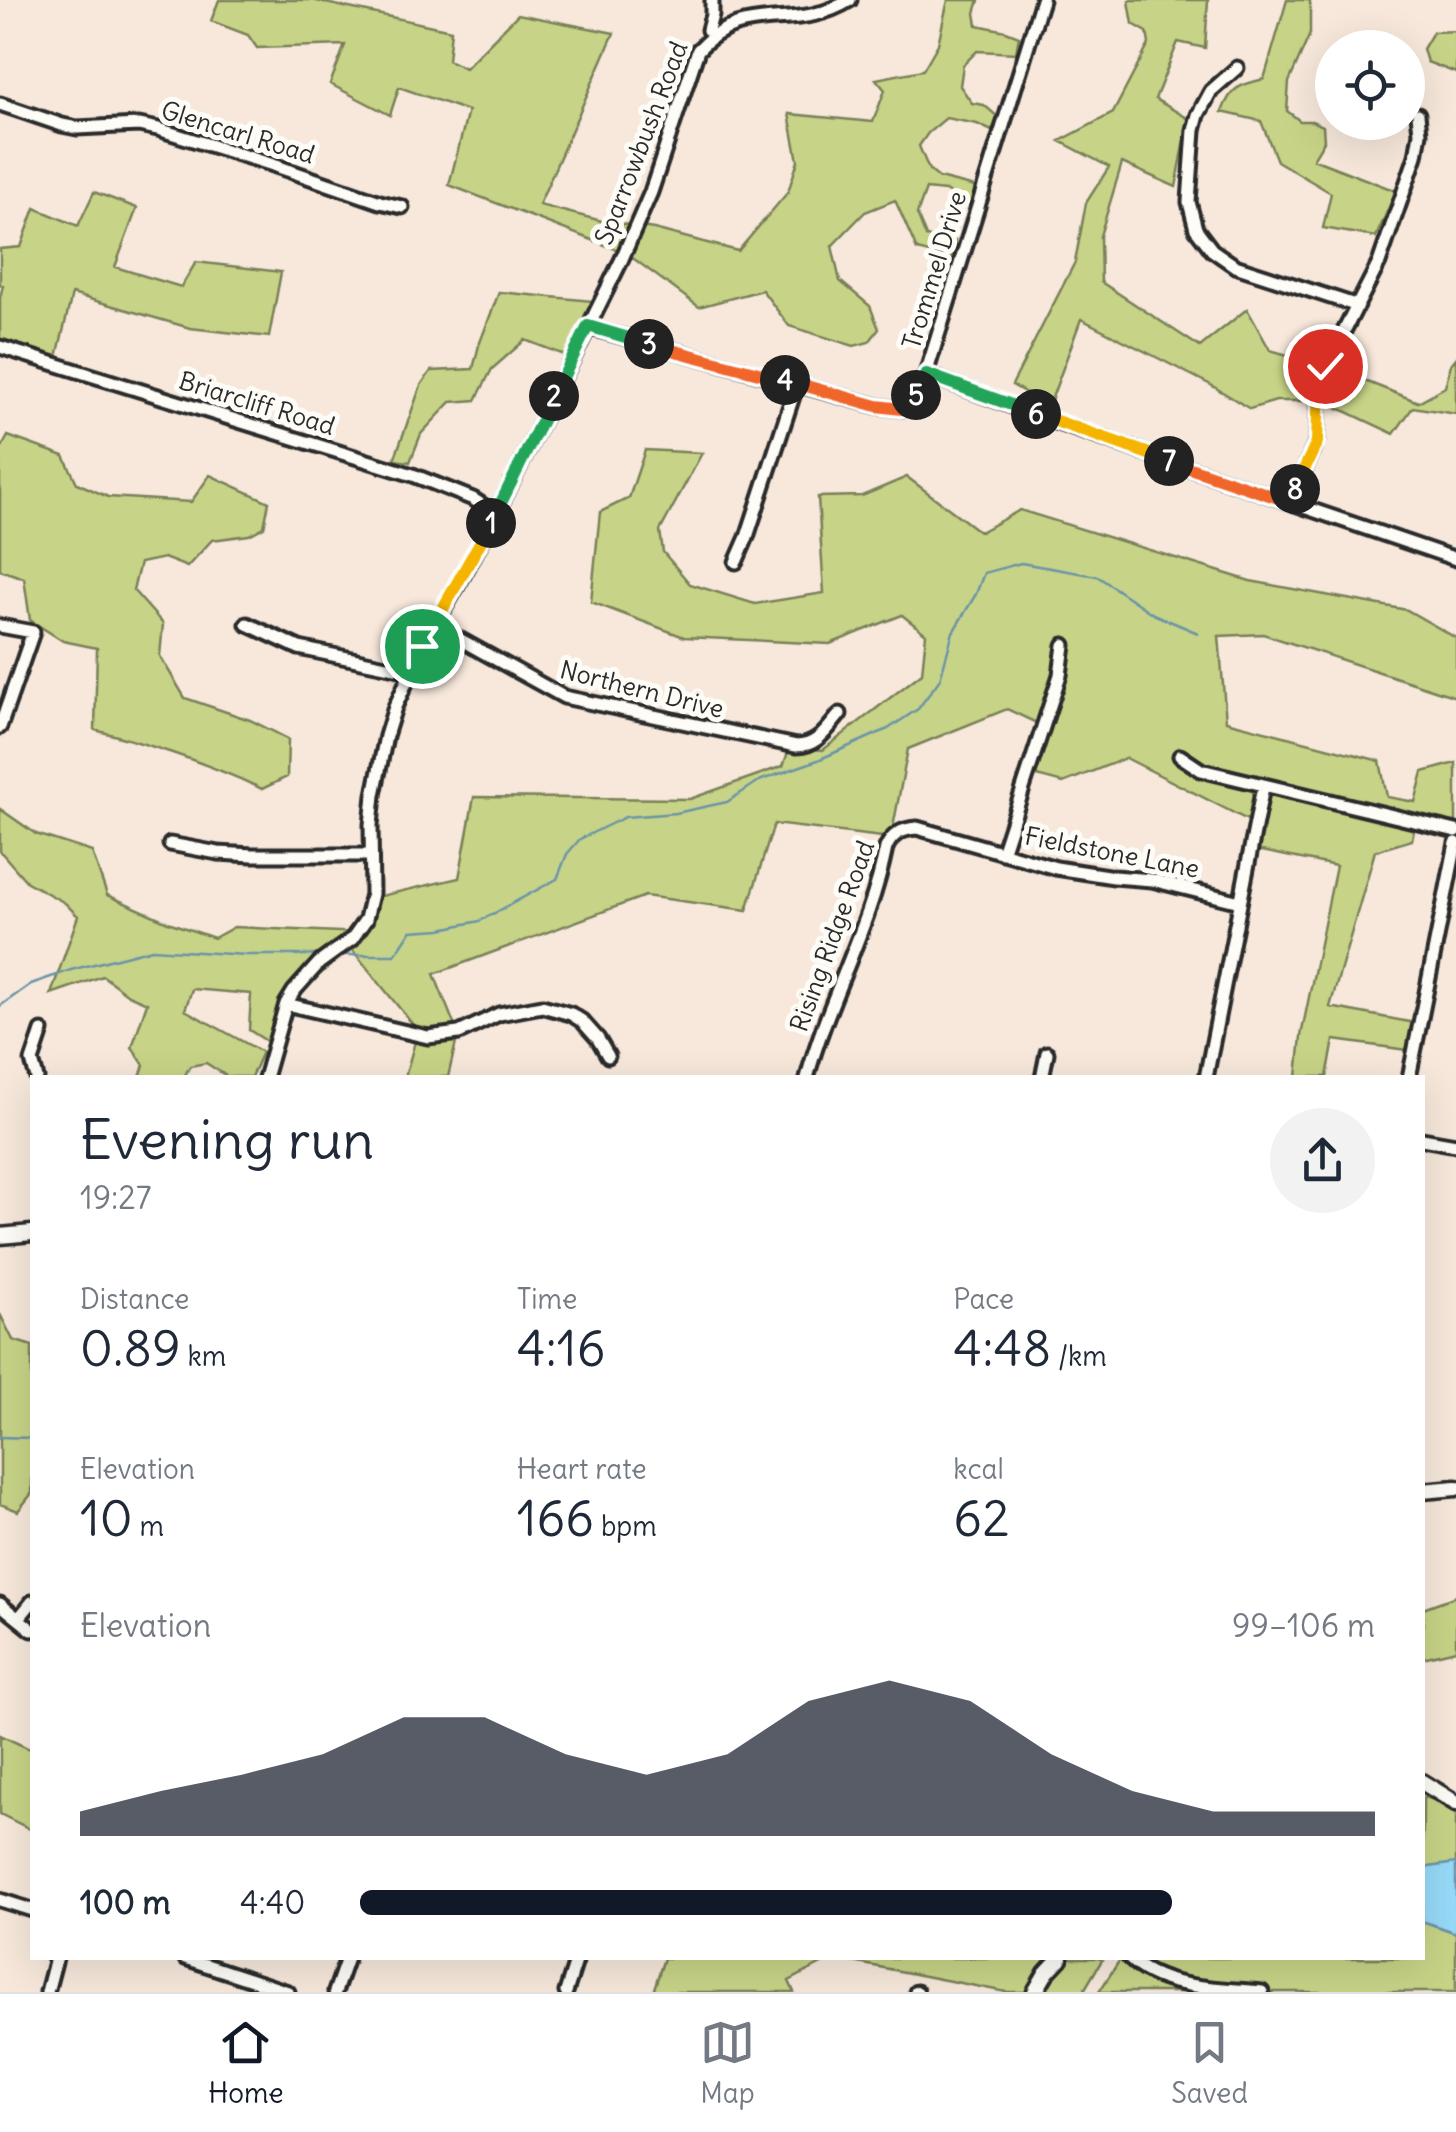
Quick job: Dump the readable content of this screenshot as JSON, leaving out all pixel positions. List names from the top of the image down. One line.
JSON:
{"streets":{"street":["Glencarl Road","Sparrowbush Road","Trommel Drive","Briarcliff Road","Northern Drive","Fieldstone Lane","Rising Ridge Road"]},"crossings":[["Sparrowbush Road","Trommel Drive"],["Sparrowbush Road","Briarcliff Road"],["Sparrowbush Road","Northern Drive"],["Fieldstone Lane","Rising Ridge Road"]],"page":{"pins":["3","4","5","2","6","7","8","1"],"heading":["Evening run","19:27"],"stats":[["Distance","0.89 km"],["Time","4:16"],["Pace","4:48 /km"],["Elevation","10 m"],["Heart rate","166 bpm"],["kcal","62"]],"chart":["Elevation","99–106 m"],"list":[{"name":"100 m","note":"4:40"}],"tabs":["Home","Map","Saved"]}}
